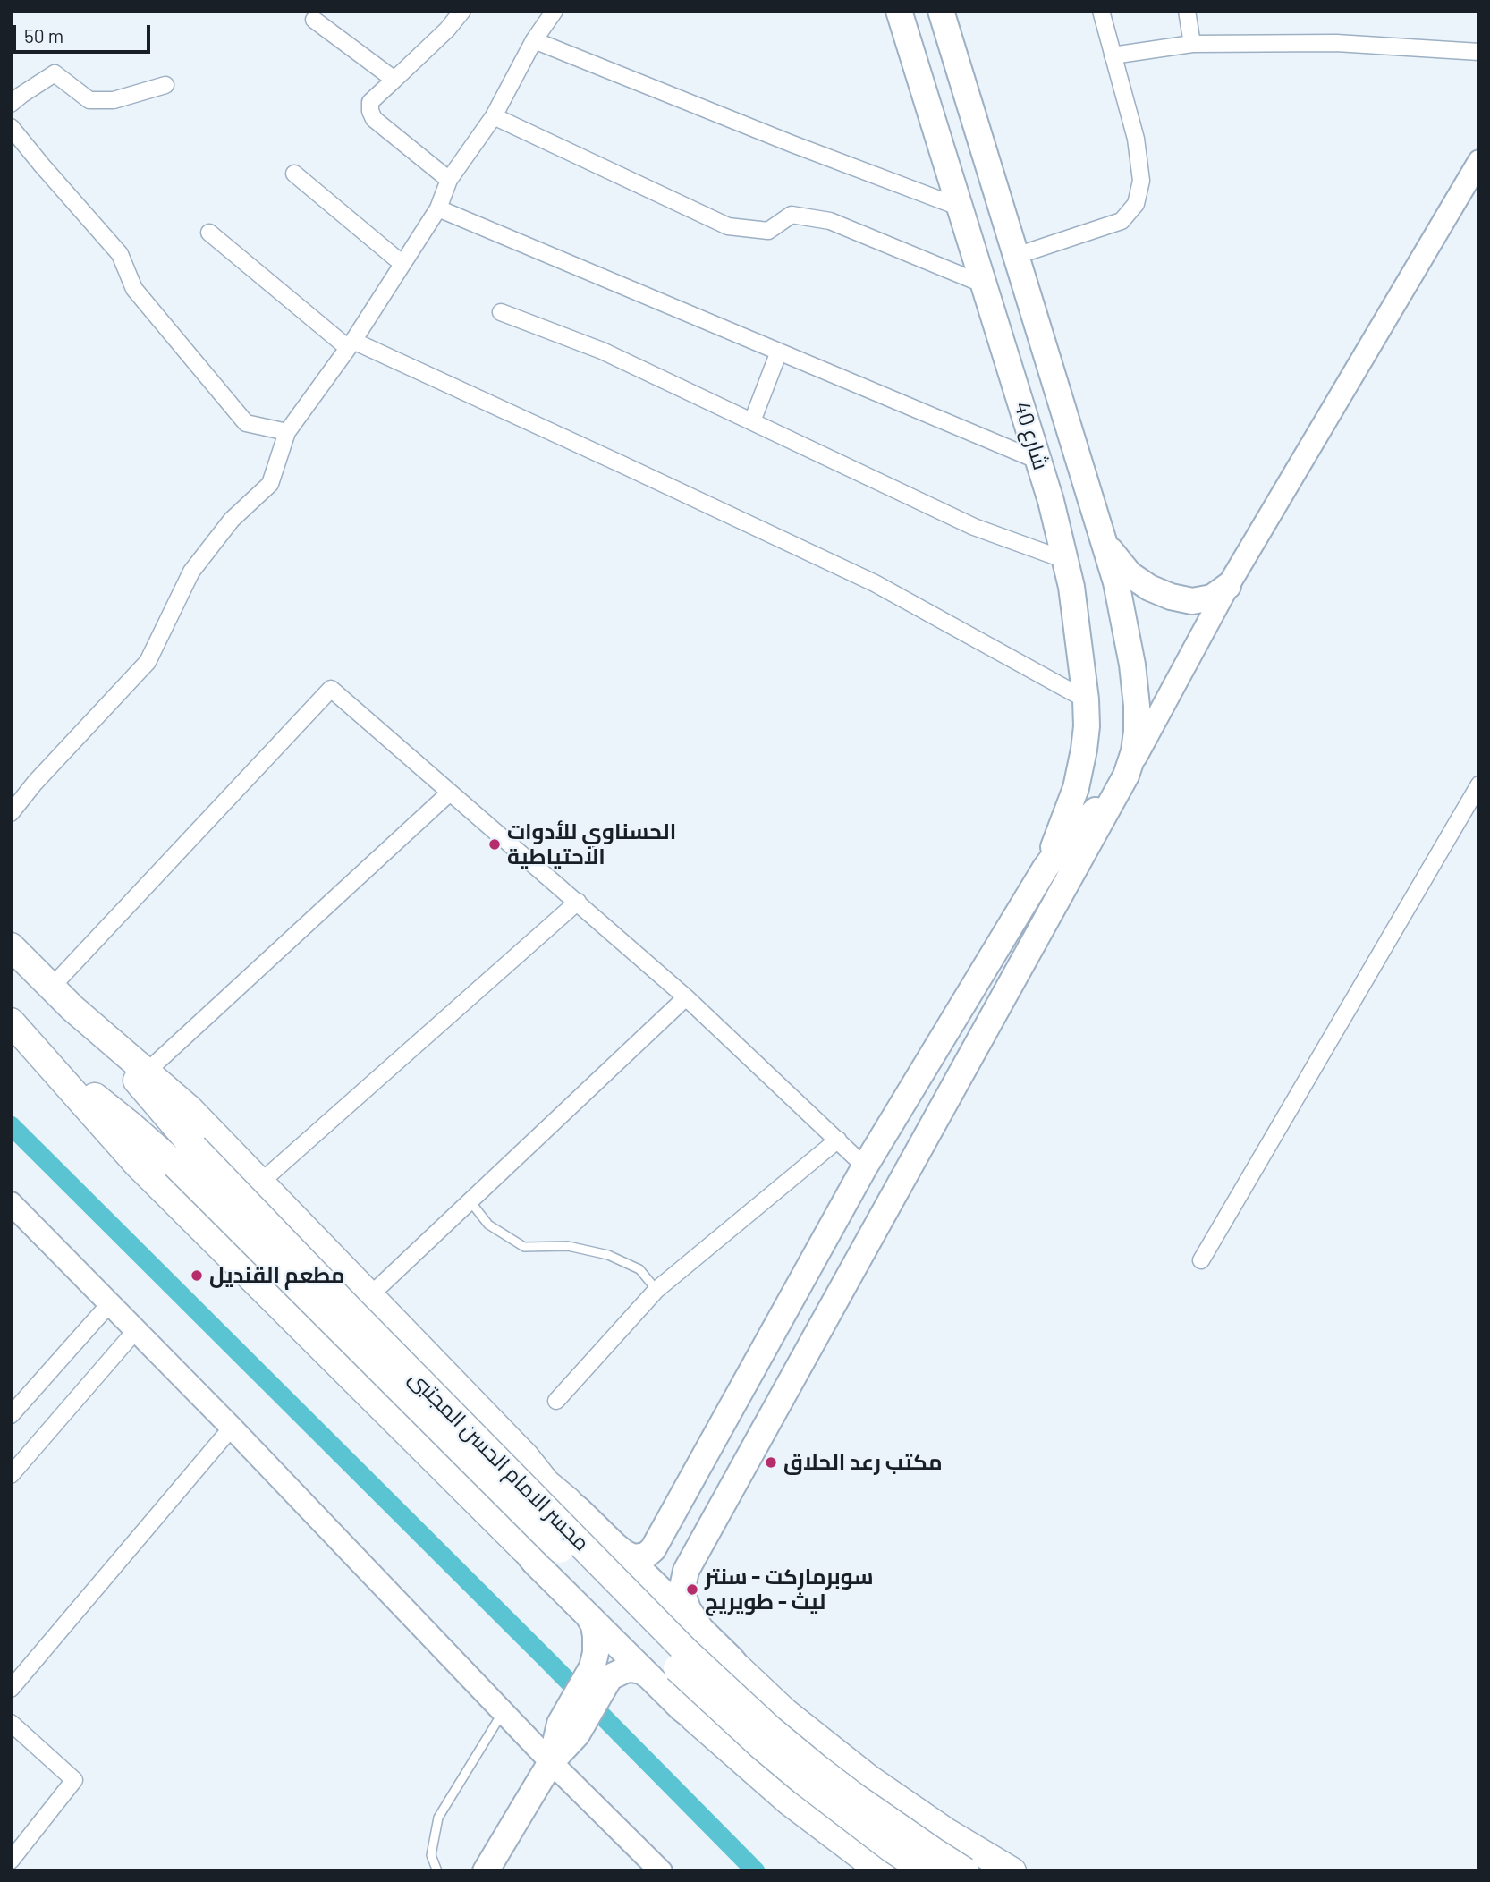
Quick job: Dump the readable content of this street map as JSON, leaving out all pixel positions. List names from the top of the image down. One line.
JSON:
{"streets":{"highway":["مجسر الامام الحسن المجتبى"],"main road":["شارع 40"]},"places":["الحسناوي للأدوات الاحتياطية","مطعم القنديل","مكتب رعد الحلاق","سوبرماركت - سنتر ليث - طويريج"],"scale_bar":"50 m"}
